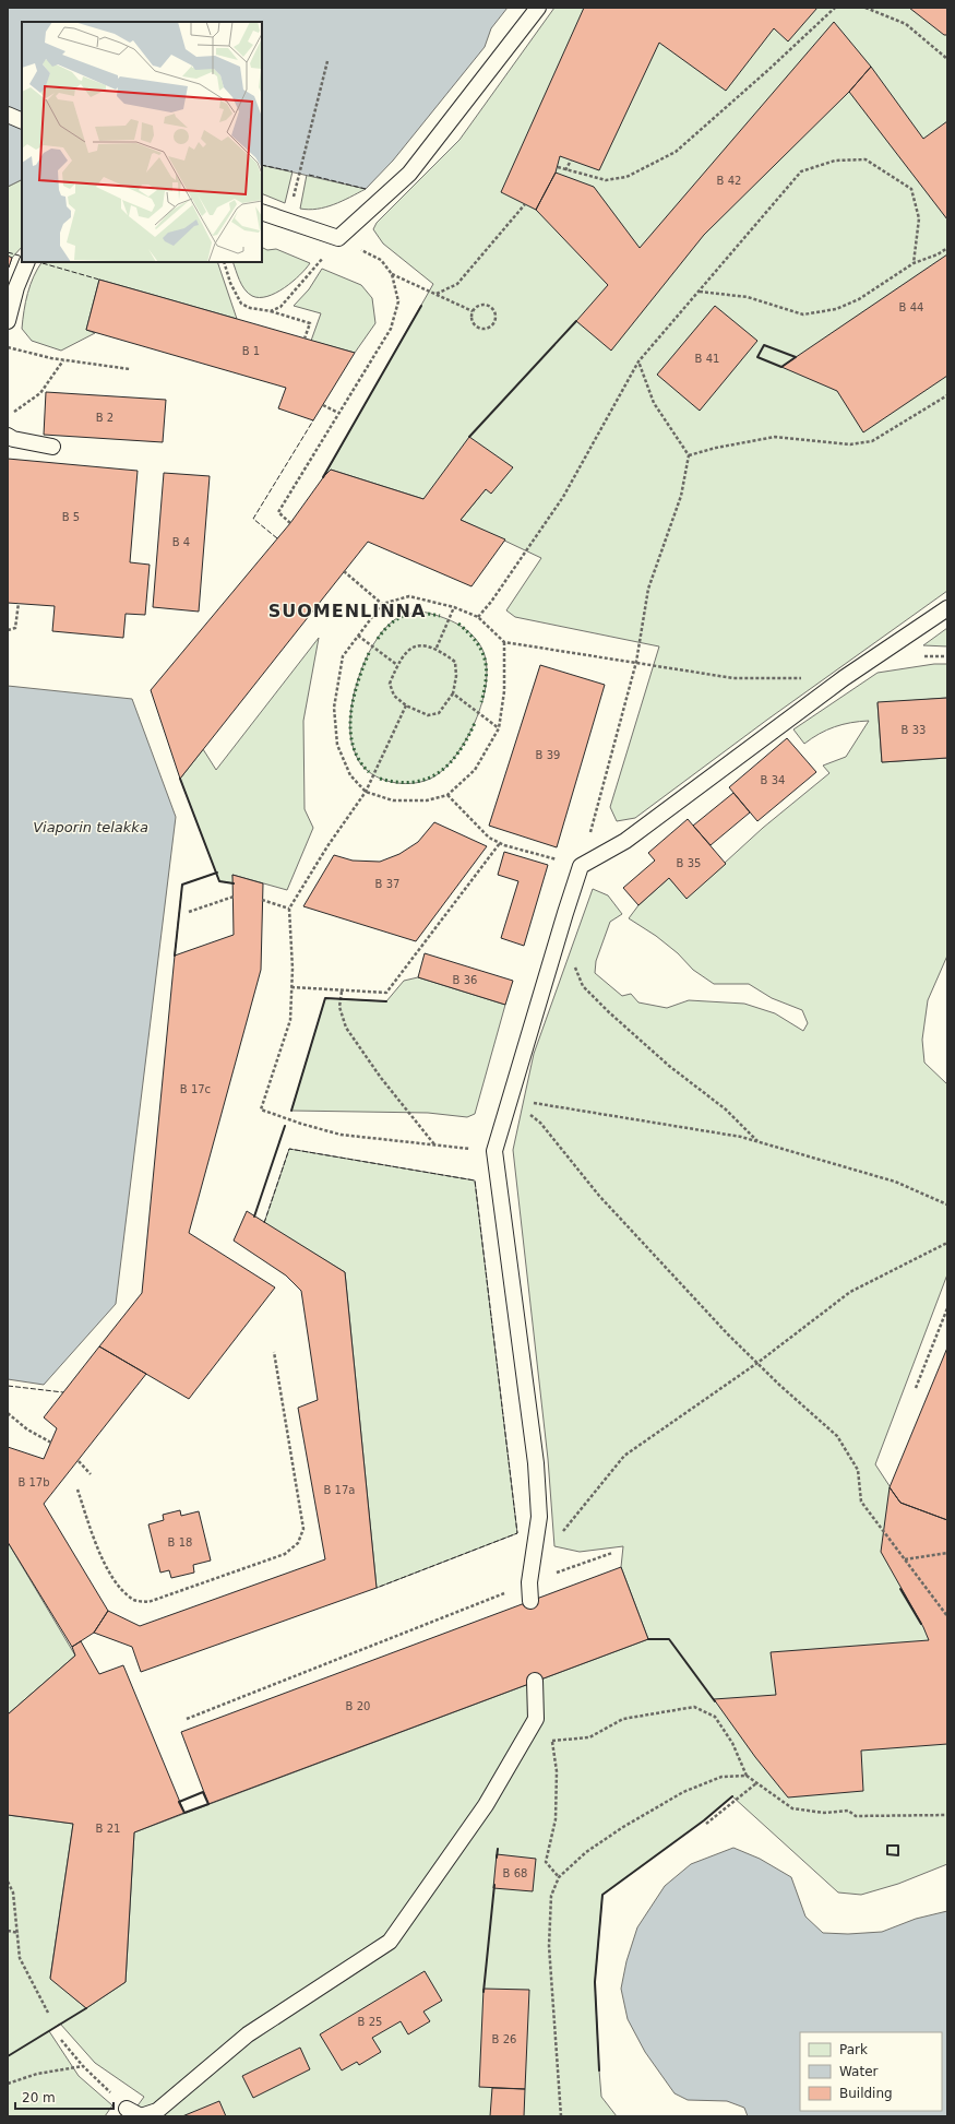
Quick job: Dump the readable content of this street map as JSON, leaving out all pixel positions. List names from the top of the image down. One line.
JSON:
{"districts":["SUOMENLINNA"],"water":["Viaporin telakka"],"house_numbers":["B 42","B 44","B 1","B 41","B 2","B 5","B 4","B 33","B 39","B 34","B 35","B 37","B 36","B 17c","B 17b","B 17a","B 18","B 20","B 21","B 68","B 25","B 26"],"legend":["Park","Water","Building"],"scale_bar":"20 m"}
